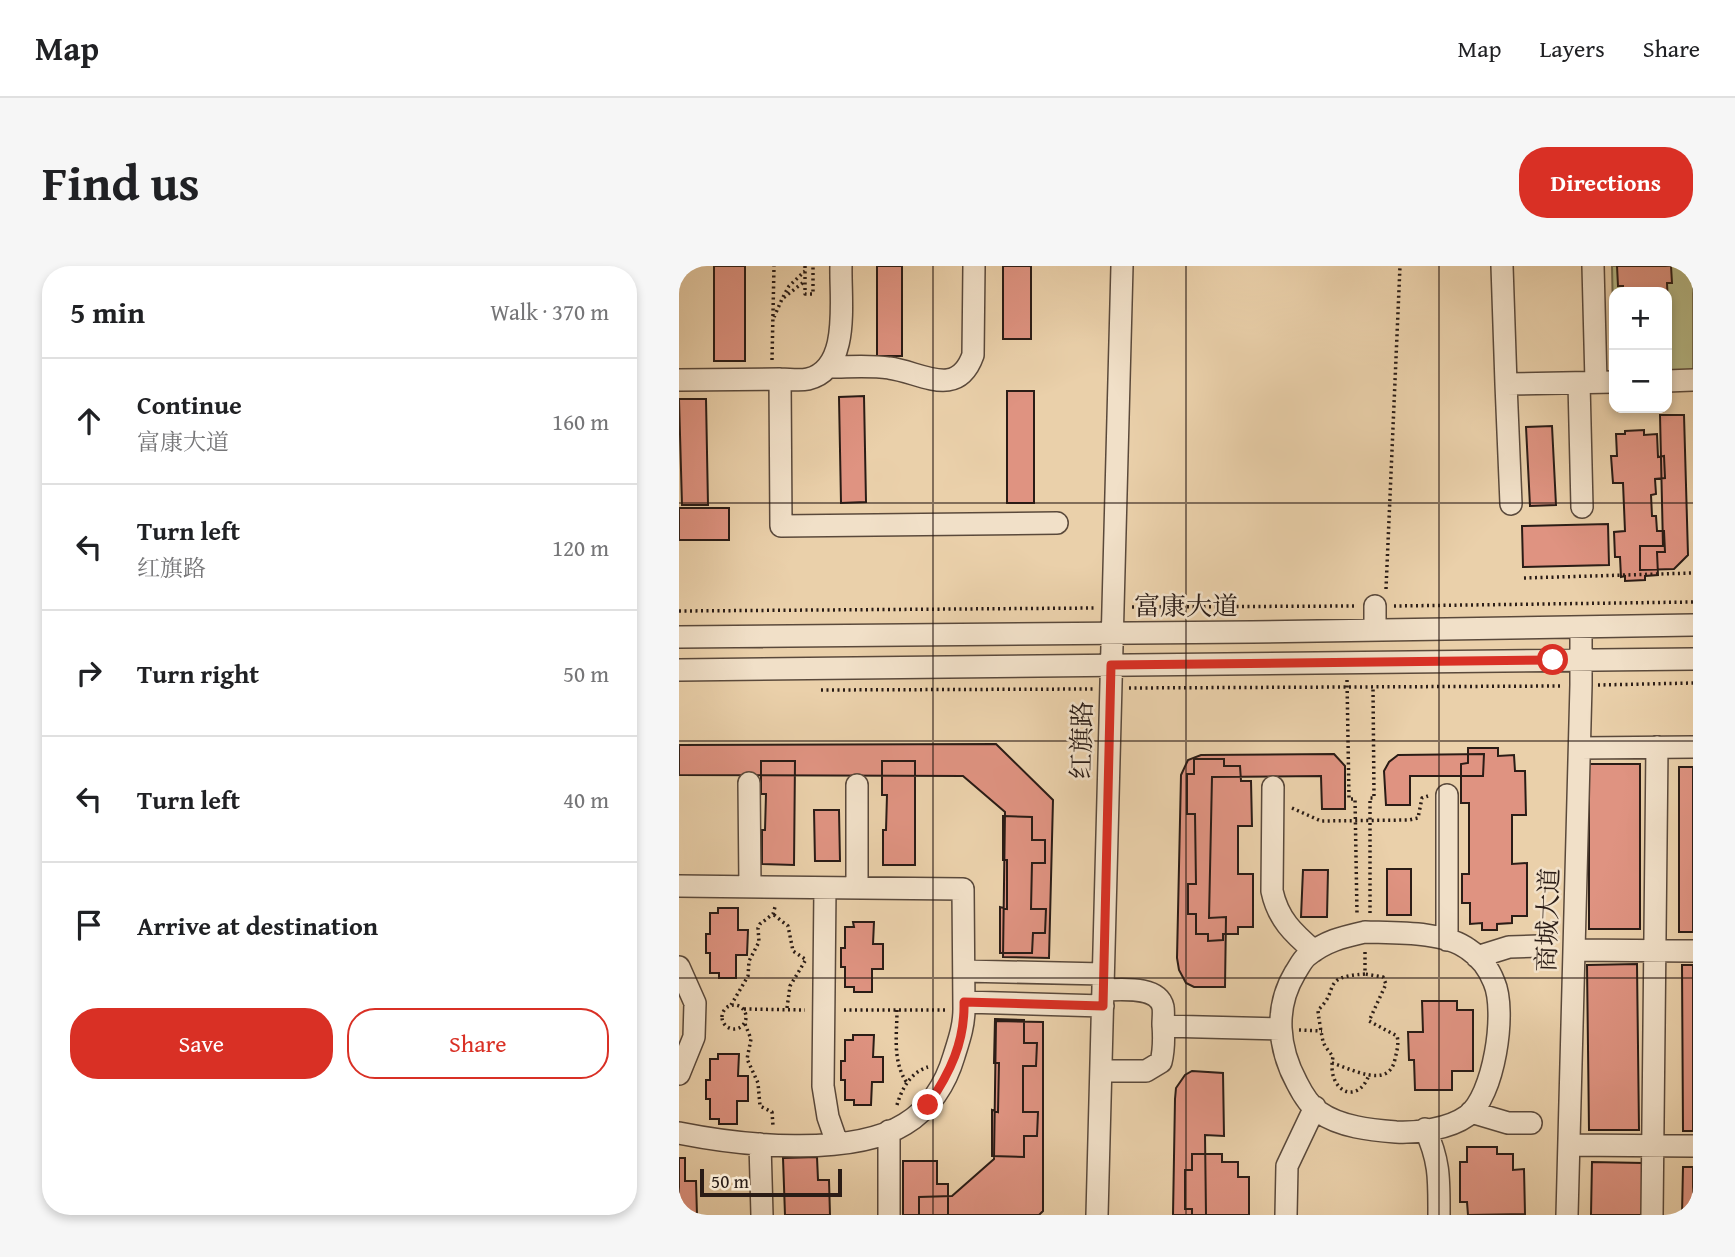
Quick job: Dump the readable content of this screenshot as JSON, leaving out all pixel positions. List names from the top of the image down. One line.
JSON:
{"streets":{"street":["富康大道","红旗路","商城大道"]},"crossings":[["富康大道","红旗路"],["富康大道","商城大道"]],"scale_bar":"50 m","page":{"header":"Map","nav":["Map","Layers","Share"],"title":"Find us","buttons":["Directions",["Save","Share"]],"heading":["5 min","Walk · 370 m"],"map_buttons":["+","−"],"list":[["Continue","富康大道","160 m"],["Turn left","红旗路","120 m"],["Turn right","50 m"],["Turn left","40 m"],"Arrive at destination"],"scale":"50 m"}}
